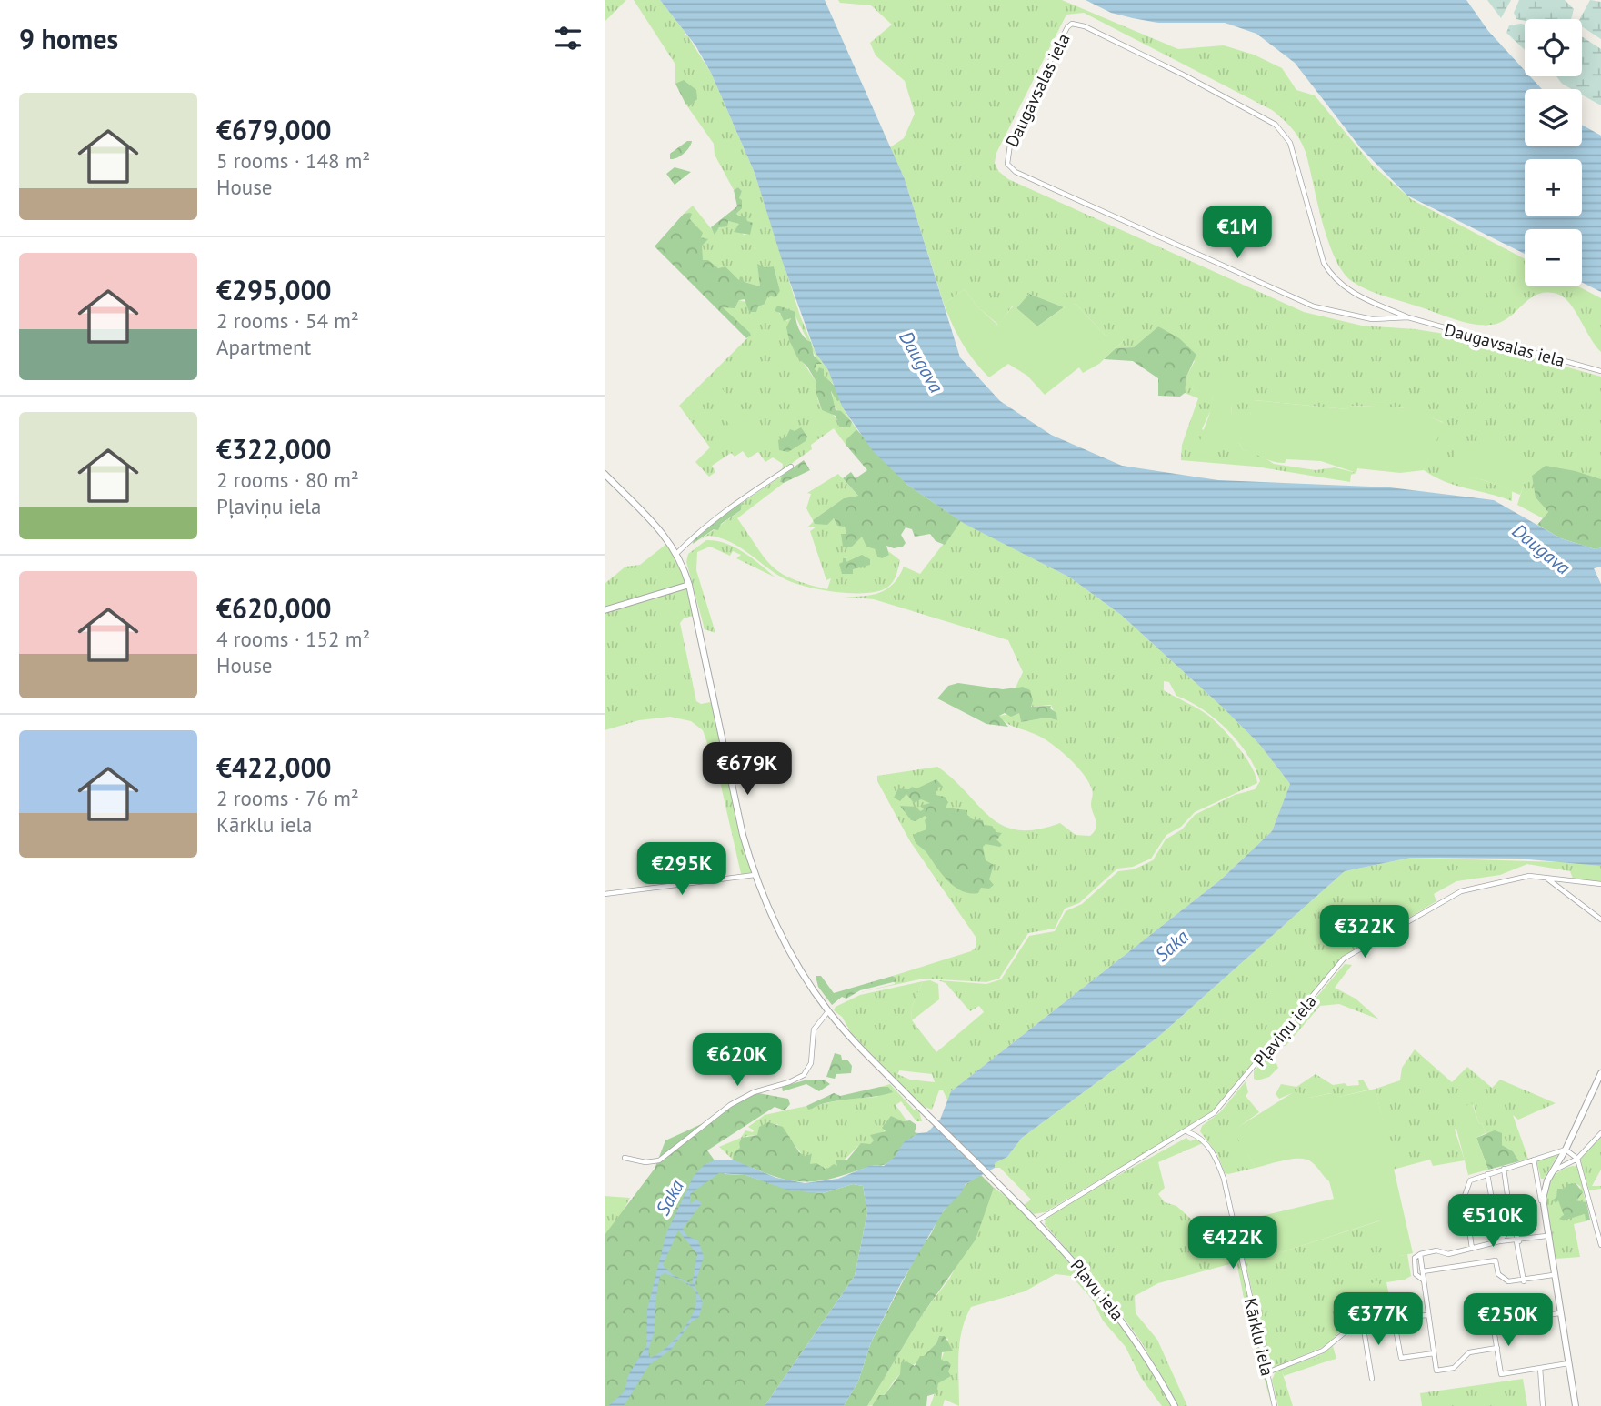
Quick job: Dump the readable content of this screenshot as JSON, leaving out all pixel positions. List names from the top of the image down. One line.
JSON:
{"streets":{"street":["Daugavsalas iela","Pļaviņu iela","Pļavu iela","Kārklu iela"]},"crossings":[["Pļaviņu iela","Pļavu iela"],["Pļaviņu iela","Kārklu iela"]],"water":["Daugava","Saka"],"page":{"heading":"9 homes","map_buttons":["+","−"],"list":[{"name":"€679,000","note":"5 rooms · 148 m² · House"},{"name":"€295,000","note":"2 rooms · 54 m² · Apartment"},{"name":"€322,000","note":"2 rooms · 80 m² · Pļaviņu iela"},{"name":"€620,000","note":"4 rooms · 152 m² · House"},{"name":"€422,000","note":"2 rooms · 76 m² · Kārklu iela"}],"price":["€1M","€679K","€295K","€322K","€620K","€510K","€422K","€377K","€250K"]}}
